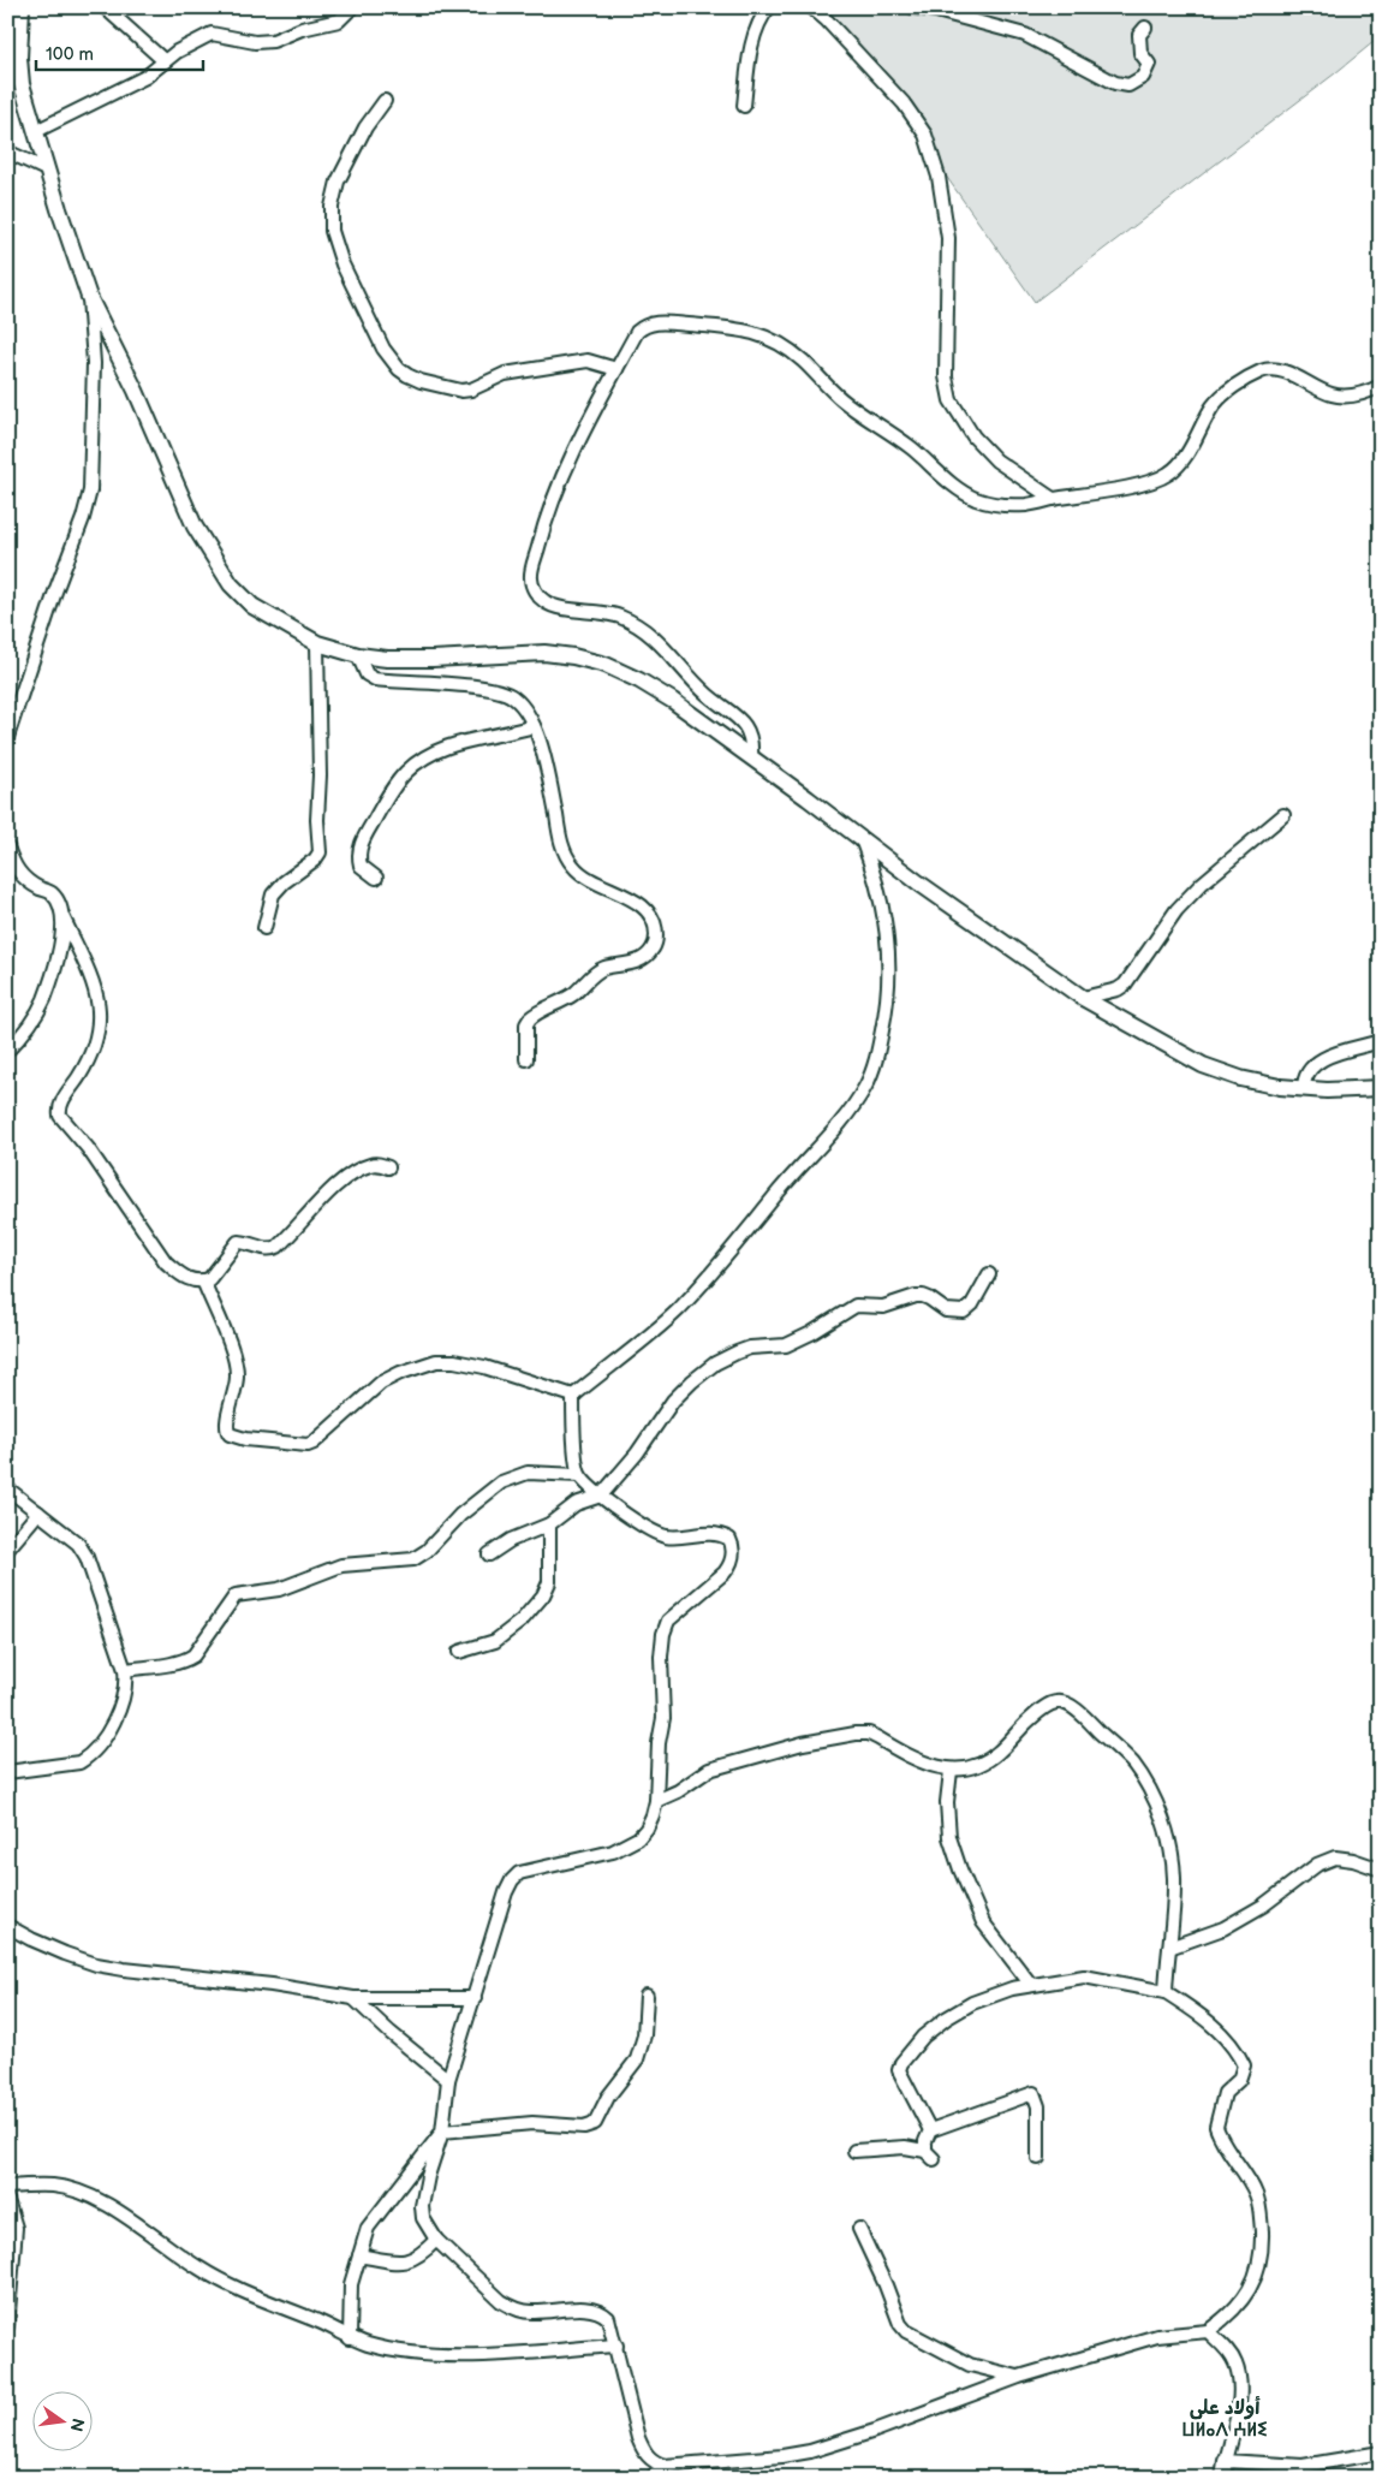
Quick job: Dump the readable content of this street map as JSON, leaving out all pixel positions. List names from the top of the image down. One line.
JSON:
{"districts":["أولاد علي ⵡⵍⴰⴷ ⵄⵍⵉ"],"scale_bar":"100 m","north":"right"}
